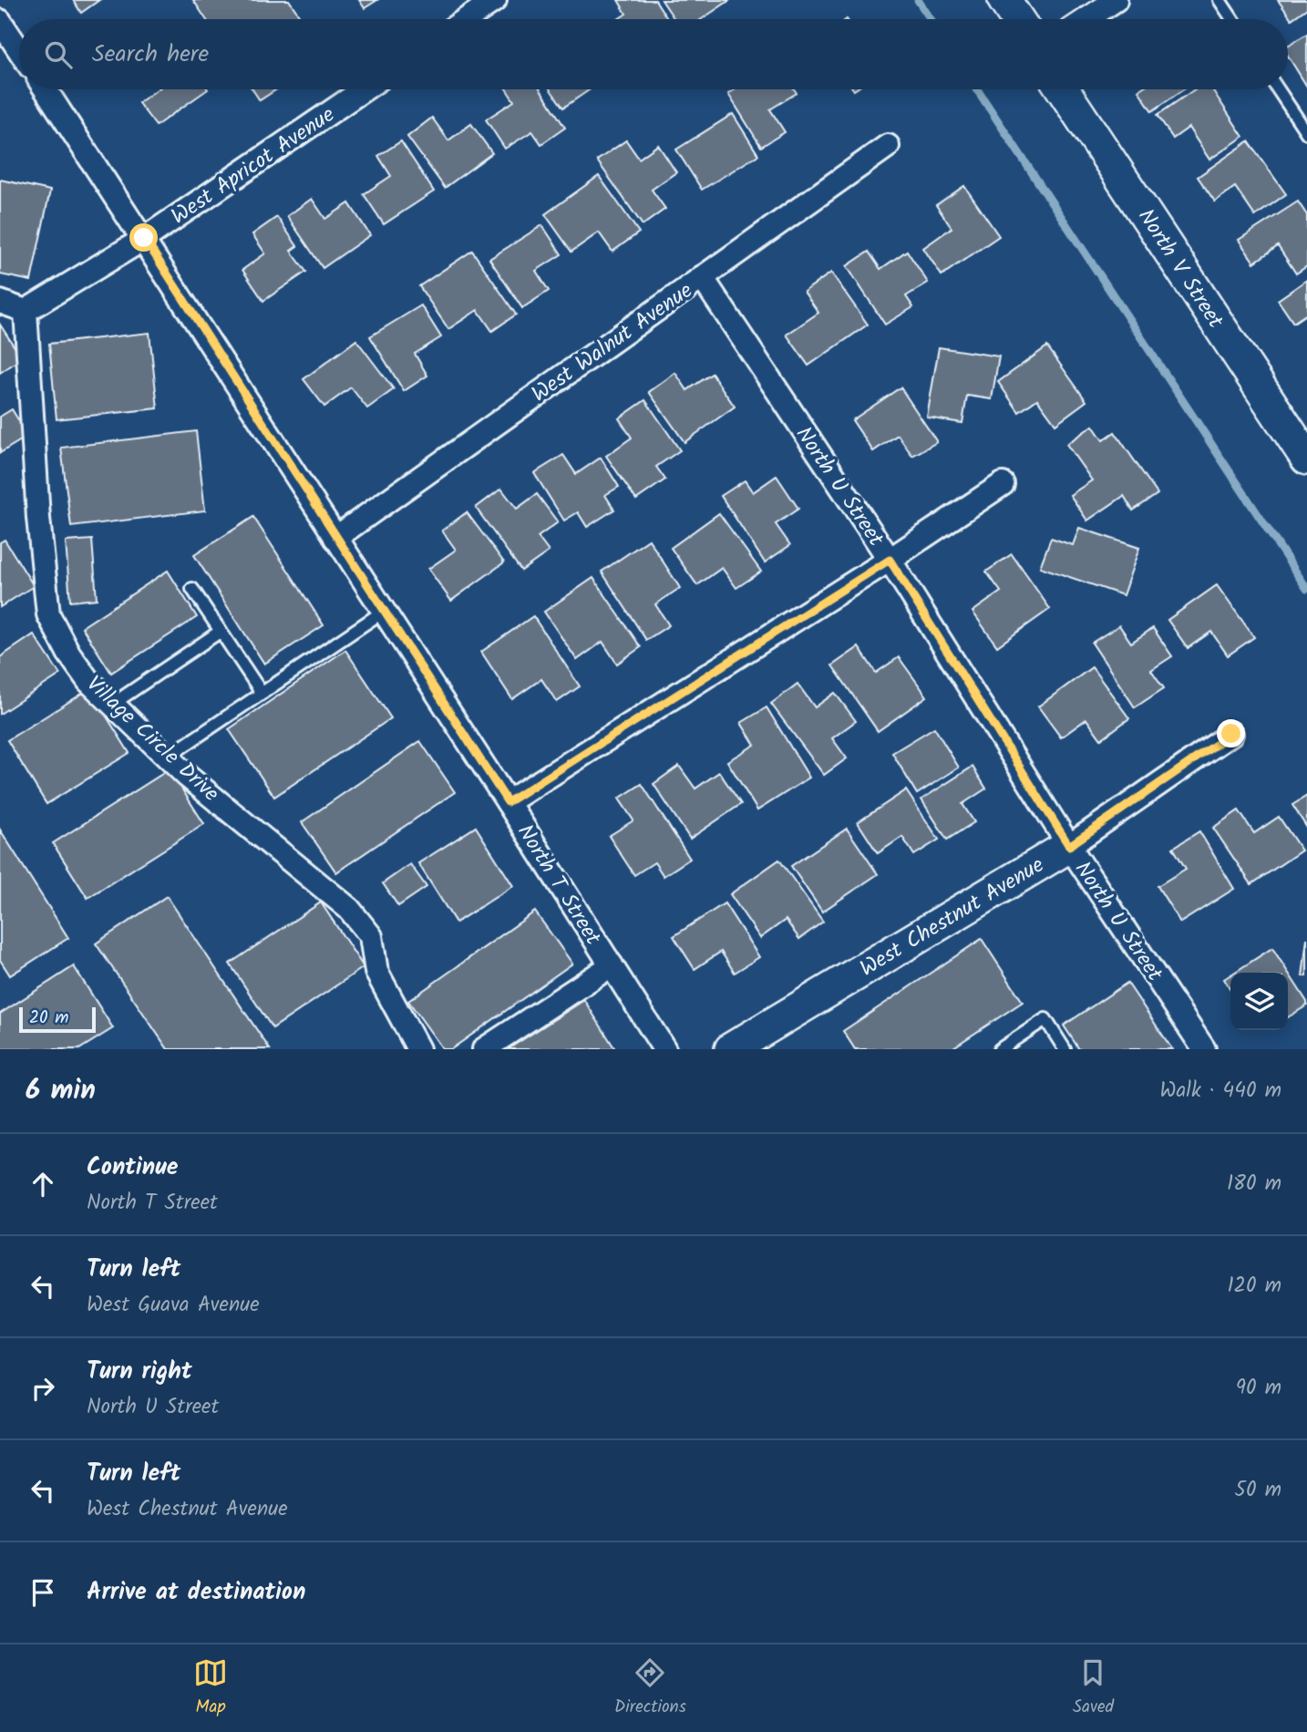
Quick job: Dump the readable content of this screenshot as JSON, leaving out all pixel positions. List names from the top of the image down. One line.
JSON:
{"streets":{"street":["West Apricot Avenue","North V Street","West Walnut Avenue","North U Street","Village Circle Drive","North T Street","West Chestnut Avenue"]},"crossings":[["West Apricot Avenue","Village Circle Drive"],["West Apricot Avenue","North T Street"],["West Walnut Avenue","North U Street"],["West Walnut Avenue","North T Street"],["North U Street","West Chestnut Avenue"]],"scale_bar":"20 m","page":{"search":"Search here","scale":"20 m","heading":["6 min","Walk · 440 m"],"list":[["Continue","North T Street","180 m"],["Turn left","West Guava Avenue","120 m"],["Turn right","North U Street","90 m"],["Turn left","West Chestnut Avenue","50 m"],"Arrive at destination"],"nav":["Map","Directions","Saved"]}}
